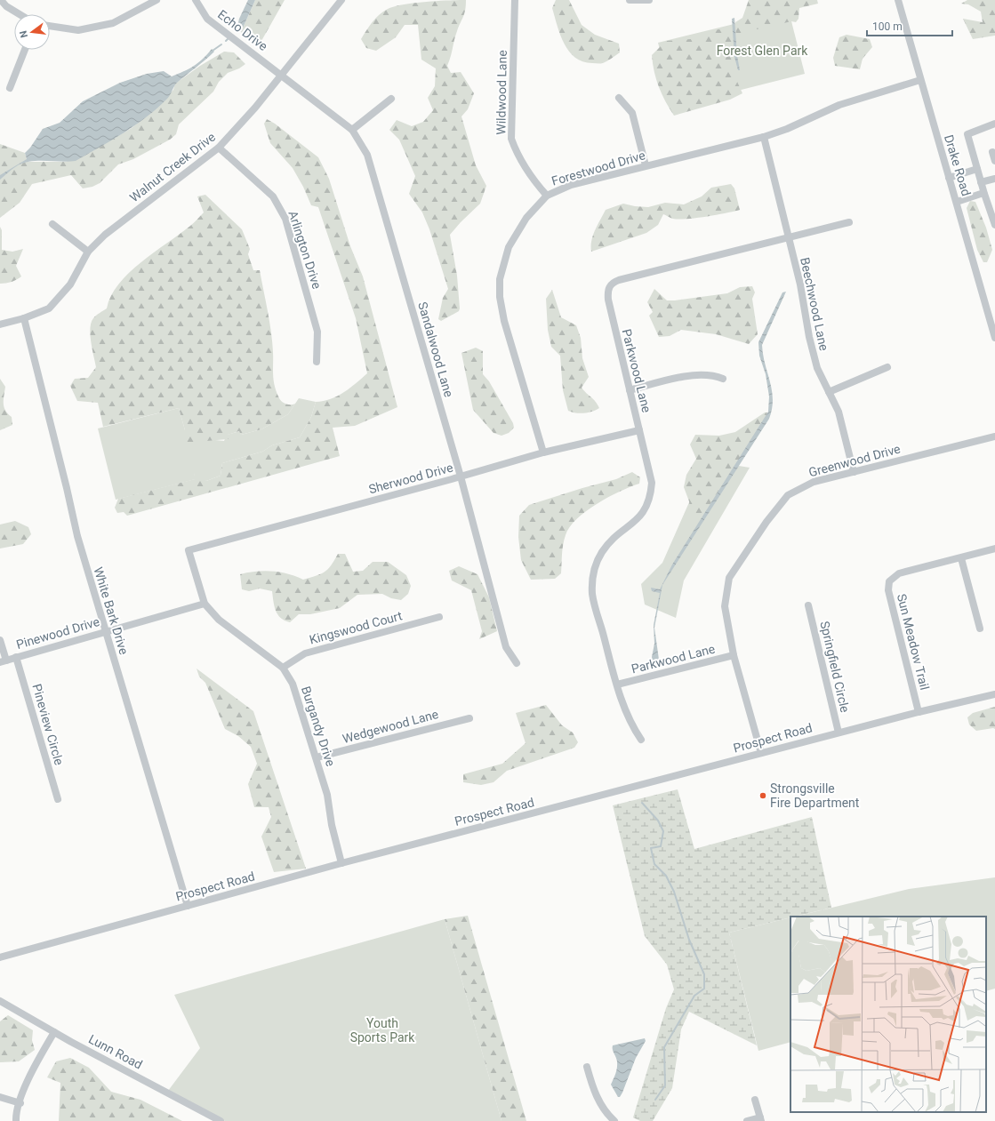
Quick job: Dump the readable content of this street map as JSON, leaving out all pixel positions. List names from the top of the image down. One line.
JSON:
{"streets":{"street":["Echo Drive","Wildwood Lane","Drake Road","Walnut Creek Drive","Forestwood Drive","Arlington Drive","Beechwood Lane","Sandalwood Lane","Parkwood Lane","Greenwood Drive","Sherwood Drive","White Bark Drive","Kingswood Court","Pinewood Drive","Sun Meadow Trail","Springfield Circle","Pineview Circle","Burgandy Drive","Wedgewood Lane","Prospect Road","Lunn Road"]},"crossings":[["Echo Drive","Walnut Creek Drive"],["Echo Drive","Sandalwood Lane"],["Wildwood Lane","Forestwood Drive"],["Drake Road","Forestwood Drive"],["Walnut Creek Drive","Arlington Drive"],["Walnut Creek Drive","Sandalwood Lane"],["Walnut Creek Drive","White Bark Drive"],["Forestwood Drive","Beechwood Lane"],["Forestwood Drive","Sherwood Drive"],["Beechwood Lane","Parkwood Lane"],["Beechwood Lane","Greenwood Drive"],["Sandalwood Lane","Sherwood Drive"],["Parkwood Lane","Greenwood Drive"],["Parkwood Lane","Sherwood Drive"],["Greenwood Drive","Prospect Road"],["Sherwood Drive","Burgandy Drive"],["White Bark Drive","Pinewood Drive"],["White Bark Drive","Prospect Road"],["Kingswood Court","Burgandy Drive"],["Pinewood Drive","Pineview Circle"],["Pinewood Drive","Burgandy Drive"],["Sun Meadow Trail","Prospect Road"],["Springfield Circle","Prospect Road"],["Burgandy Drive","Wedgewood Lane"],["Burgandy Drive","Prospect Road"]],"parks":["Forest Glen Park","Youth Sports Park"],"places":["Strongsville Fire Department"],"scale_bar":"100 m","north":"left"}
